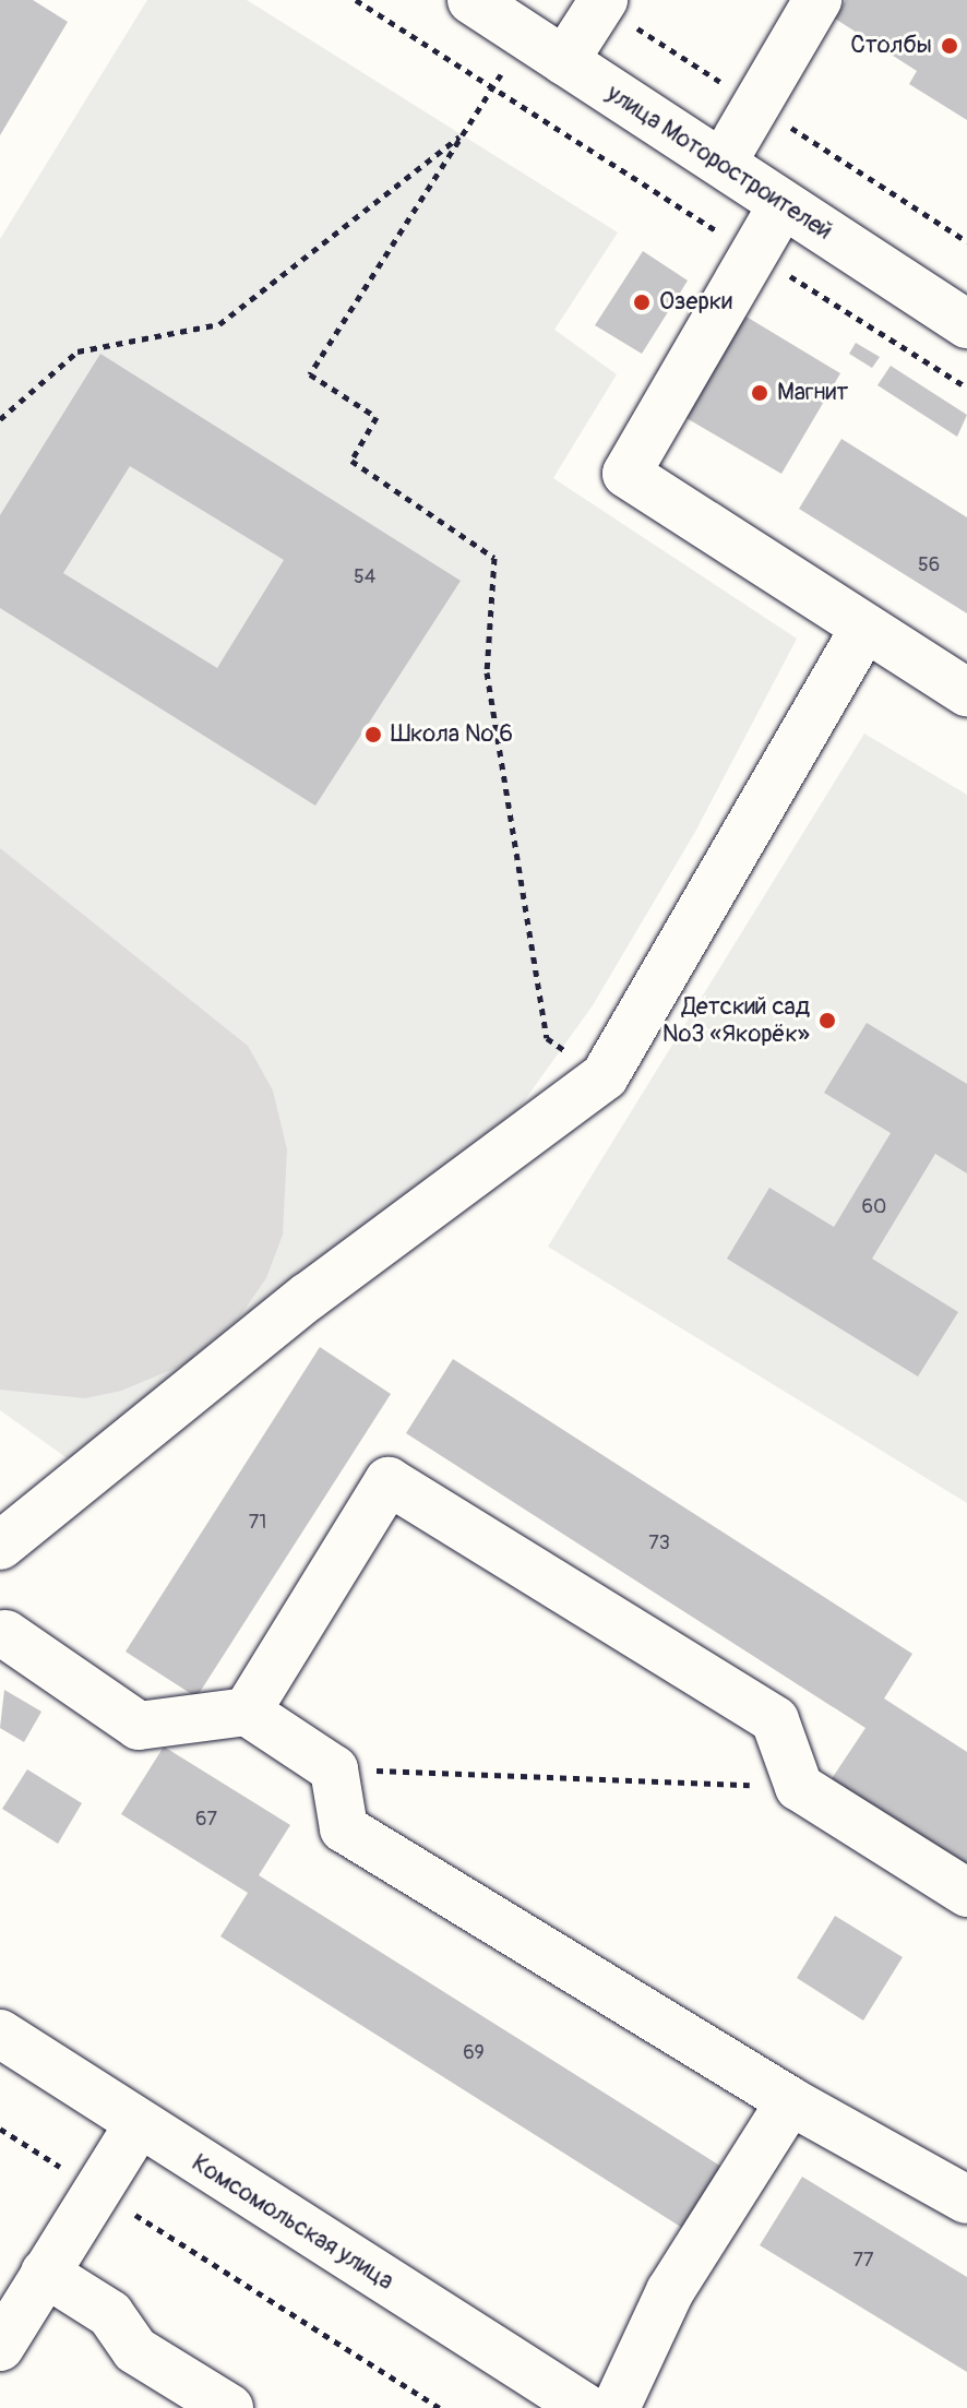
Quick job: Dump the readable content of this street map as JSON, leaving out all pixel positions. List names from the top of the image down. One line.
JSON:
{"streets":{"street":["улица Моторостроителей","Комсомольская улица"]},"places":["Столбы","Озерки","Магнит","Школа № 6","Детский сад №3 «Якорёк»"],"house_numbers":["56","54","60","71","73","67","69","77"]}
